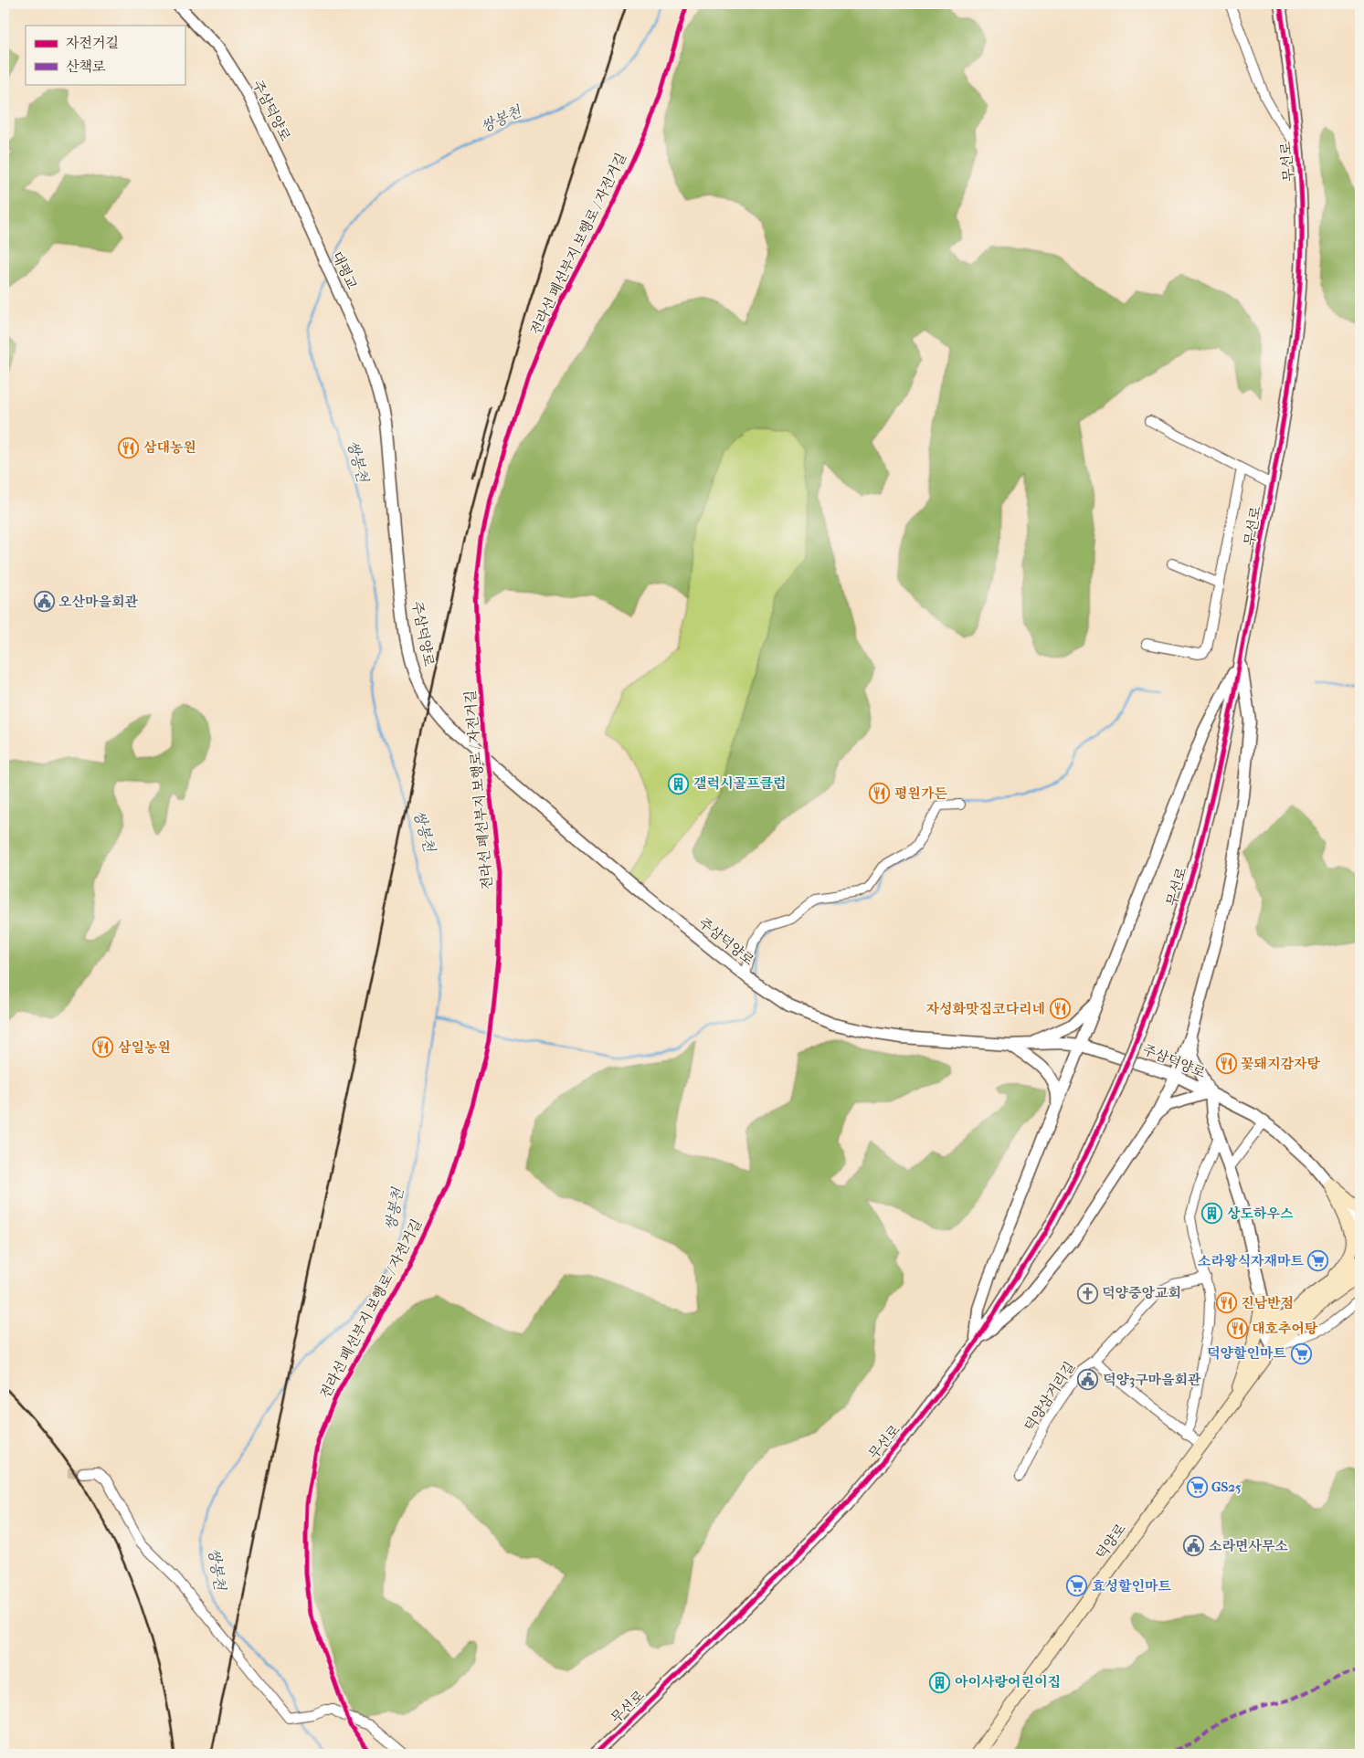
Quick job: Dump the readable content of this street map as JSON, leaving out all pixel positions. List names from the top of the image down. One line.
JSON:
{"streets":{"main road":["덕양로"],"street":["주삼덕양로","무선로","대평교","덕양삼거리길"],"cycle path":["전라선 폐선부지 보행로 / 자전거길"]},"crossings":[["주삼덕양로","대평교"],["주삼덕양로","덕양로"],["덕양삼거리길","덕양로"]],"water":["쌍봉천"],"places":{"restaurant":["삼대농원","평원가든","자성화맛집코다리네","삼일농원","꽃돼지감자탕","진남반점","대호추어탕"],"public building":["오산마을회관","덕양3구마을회관","소라면사무소"],"building":["갤럭시골프클럽","상도하우스","아이사랑어린이집"],"supermarket":["소라왕식자재마트","덕양할인마트","GS25","효성할인마트"],"church":["덕양중앙교회"]},"legend":["자전거길","산책로"]}
